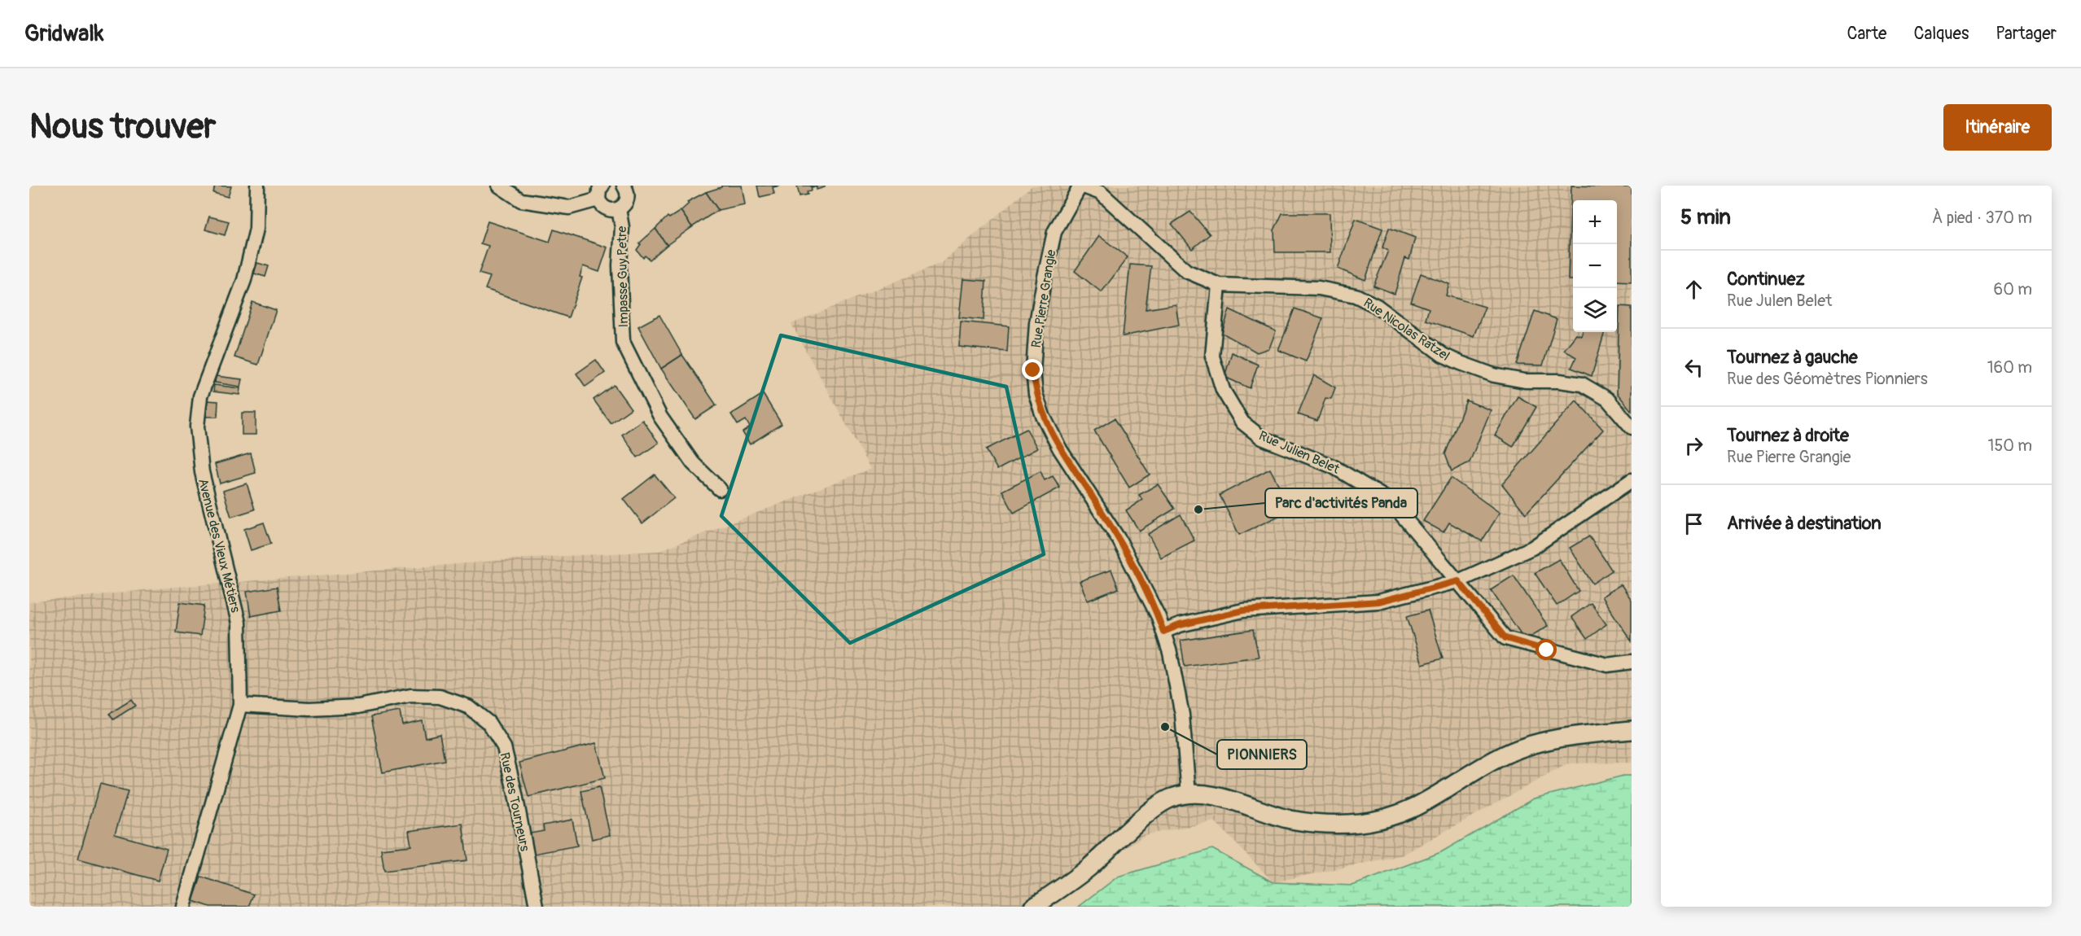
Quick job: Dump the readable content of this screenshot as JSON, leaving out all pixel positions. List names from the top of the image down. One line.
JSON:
{"streets":{"street":["Impasse Guy Petre","Rue Pierre Grangie","Rue Nicolas Ratzel","Rue Julien Belet","Avenue des Vieux Métiers","Rue des Tourneurs"]},"crossings":[["Rue Pierre Grangie","Rue Nicolas Ratzel"],["Rue Nicolas Ratzel","Rue Julien Belet"],["Avenue des Vieux Métiers","Rue des Tourneurs"]],"places":["Parc d'activités Panda","PIONNIERS"],"page":{"header":"Gridwalk","nav":["Carte","Calques","Partager"],"buttons":"Itinéraire","title":"Nous trouver","heading":["5 min","À pied · 370 m"],"map_buttons":["+","−"],"list":[["Continuez","Rue Julen Belet","60 m"],["Tournez à gauche","Rue des Géomètres Pionniers","160 m"],["Tournez à droite","Rue Pierre Grangie","150 m"],"Arrivée à destination"]}}
